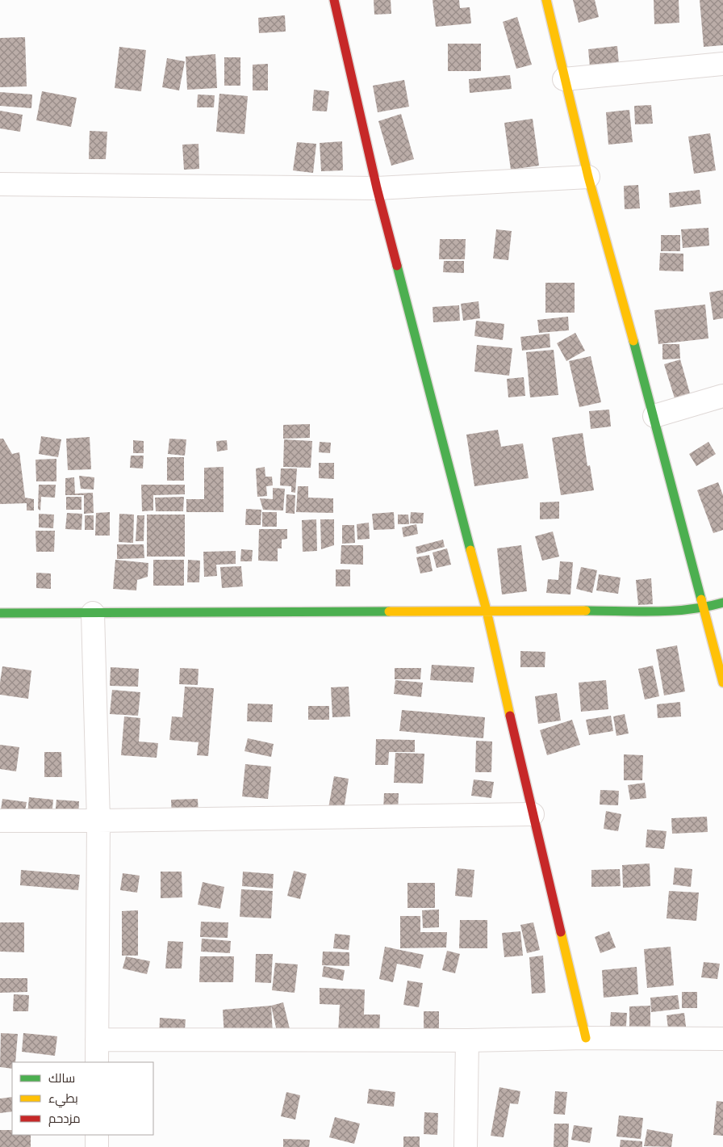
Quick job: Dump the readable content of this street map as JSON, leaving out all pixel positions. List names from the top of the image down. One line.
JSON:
{"legend":["سالك","بطيء","مزدحم"]}
